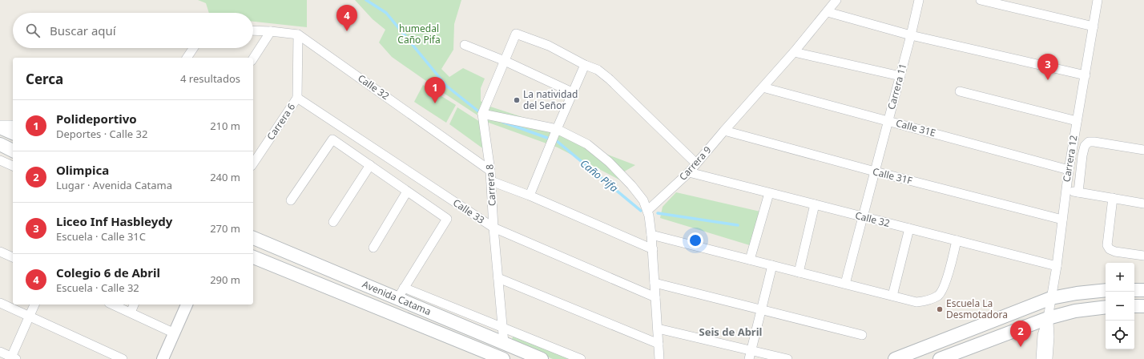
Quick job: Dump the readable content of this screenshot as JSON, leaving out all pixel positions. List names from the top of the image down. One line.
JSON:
{"streets":{"main road":["Avenida Catama"],"street":["Carrera 11","Calle 32","Carrera 6","Calle 31E","Carrera 12","Carrera 9","Calle 31F","Carrera 8","Calle 33"]},"crossings":[["Carrera 11","Calle 32"],["Carrera 11","Calle 31E"],["Carrera 11","Calle 31F"],["Calle 32","Carrera 6"],["Calle 32","Carrera 12"],["Calle 32","Carrera 9"],["Calle 32","Carrera 8"],["Carrera 6","Calle 33"],["Calle 31E","Carrera 12"],["Calle 31E","Carrera 9"],["Carrera 12","Calle 31F"],["Carrera 9","Calle 31F"],["Carrera 8","Calle 33"],["Carrera 8","Avenida Catama"]],"districts":["Seis de Abril"],"water":["Caño Pifa"],"parks":["humedal Caño Pifa"],"places":["La natividad del Señor","Escuela La Desmotadora"],"page":{"pins":["4","3","1","2"],"search":"Buscar aquí","heading":["Cerca","4 resultados"],"list":[{"mark":"1","name":"Polideportivo","note":"Deportes · Calle 32","value":"210 m"},{"mark":"2","name":"Olimpica","note":"Lugar · Avenida Catama","value":"240 m"},{"mark":"3","name":"Liceo Inf Hasbleydy","note":"Escuela · Calle 31C","value":"270 m"},{"mark":"4","name":"Colegio 6 de Abril","note":"Escuela · Calle 32","value":"290 m"}],"map_buttons":["+","−"]}}
